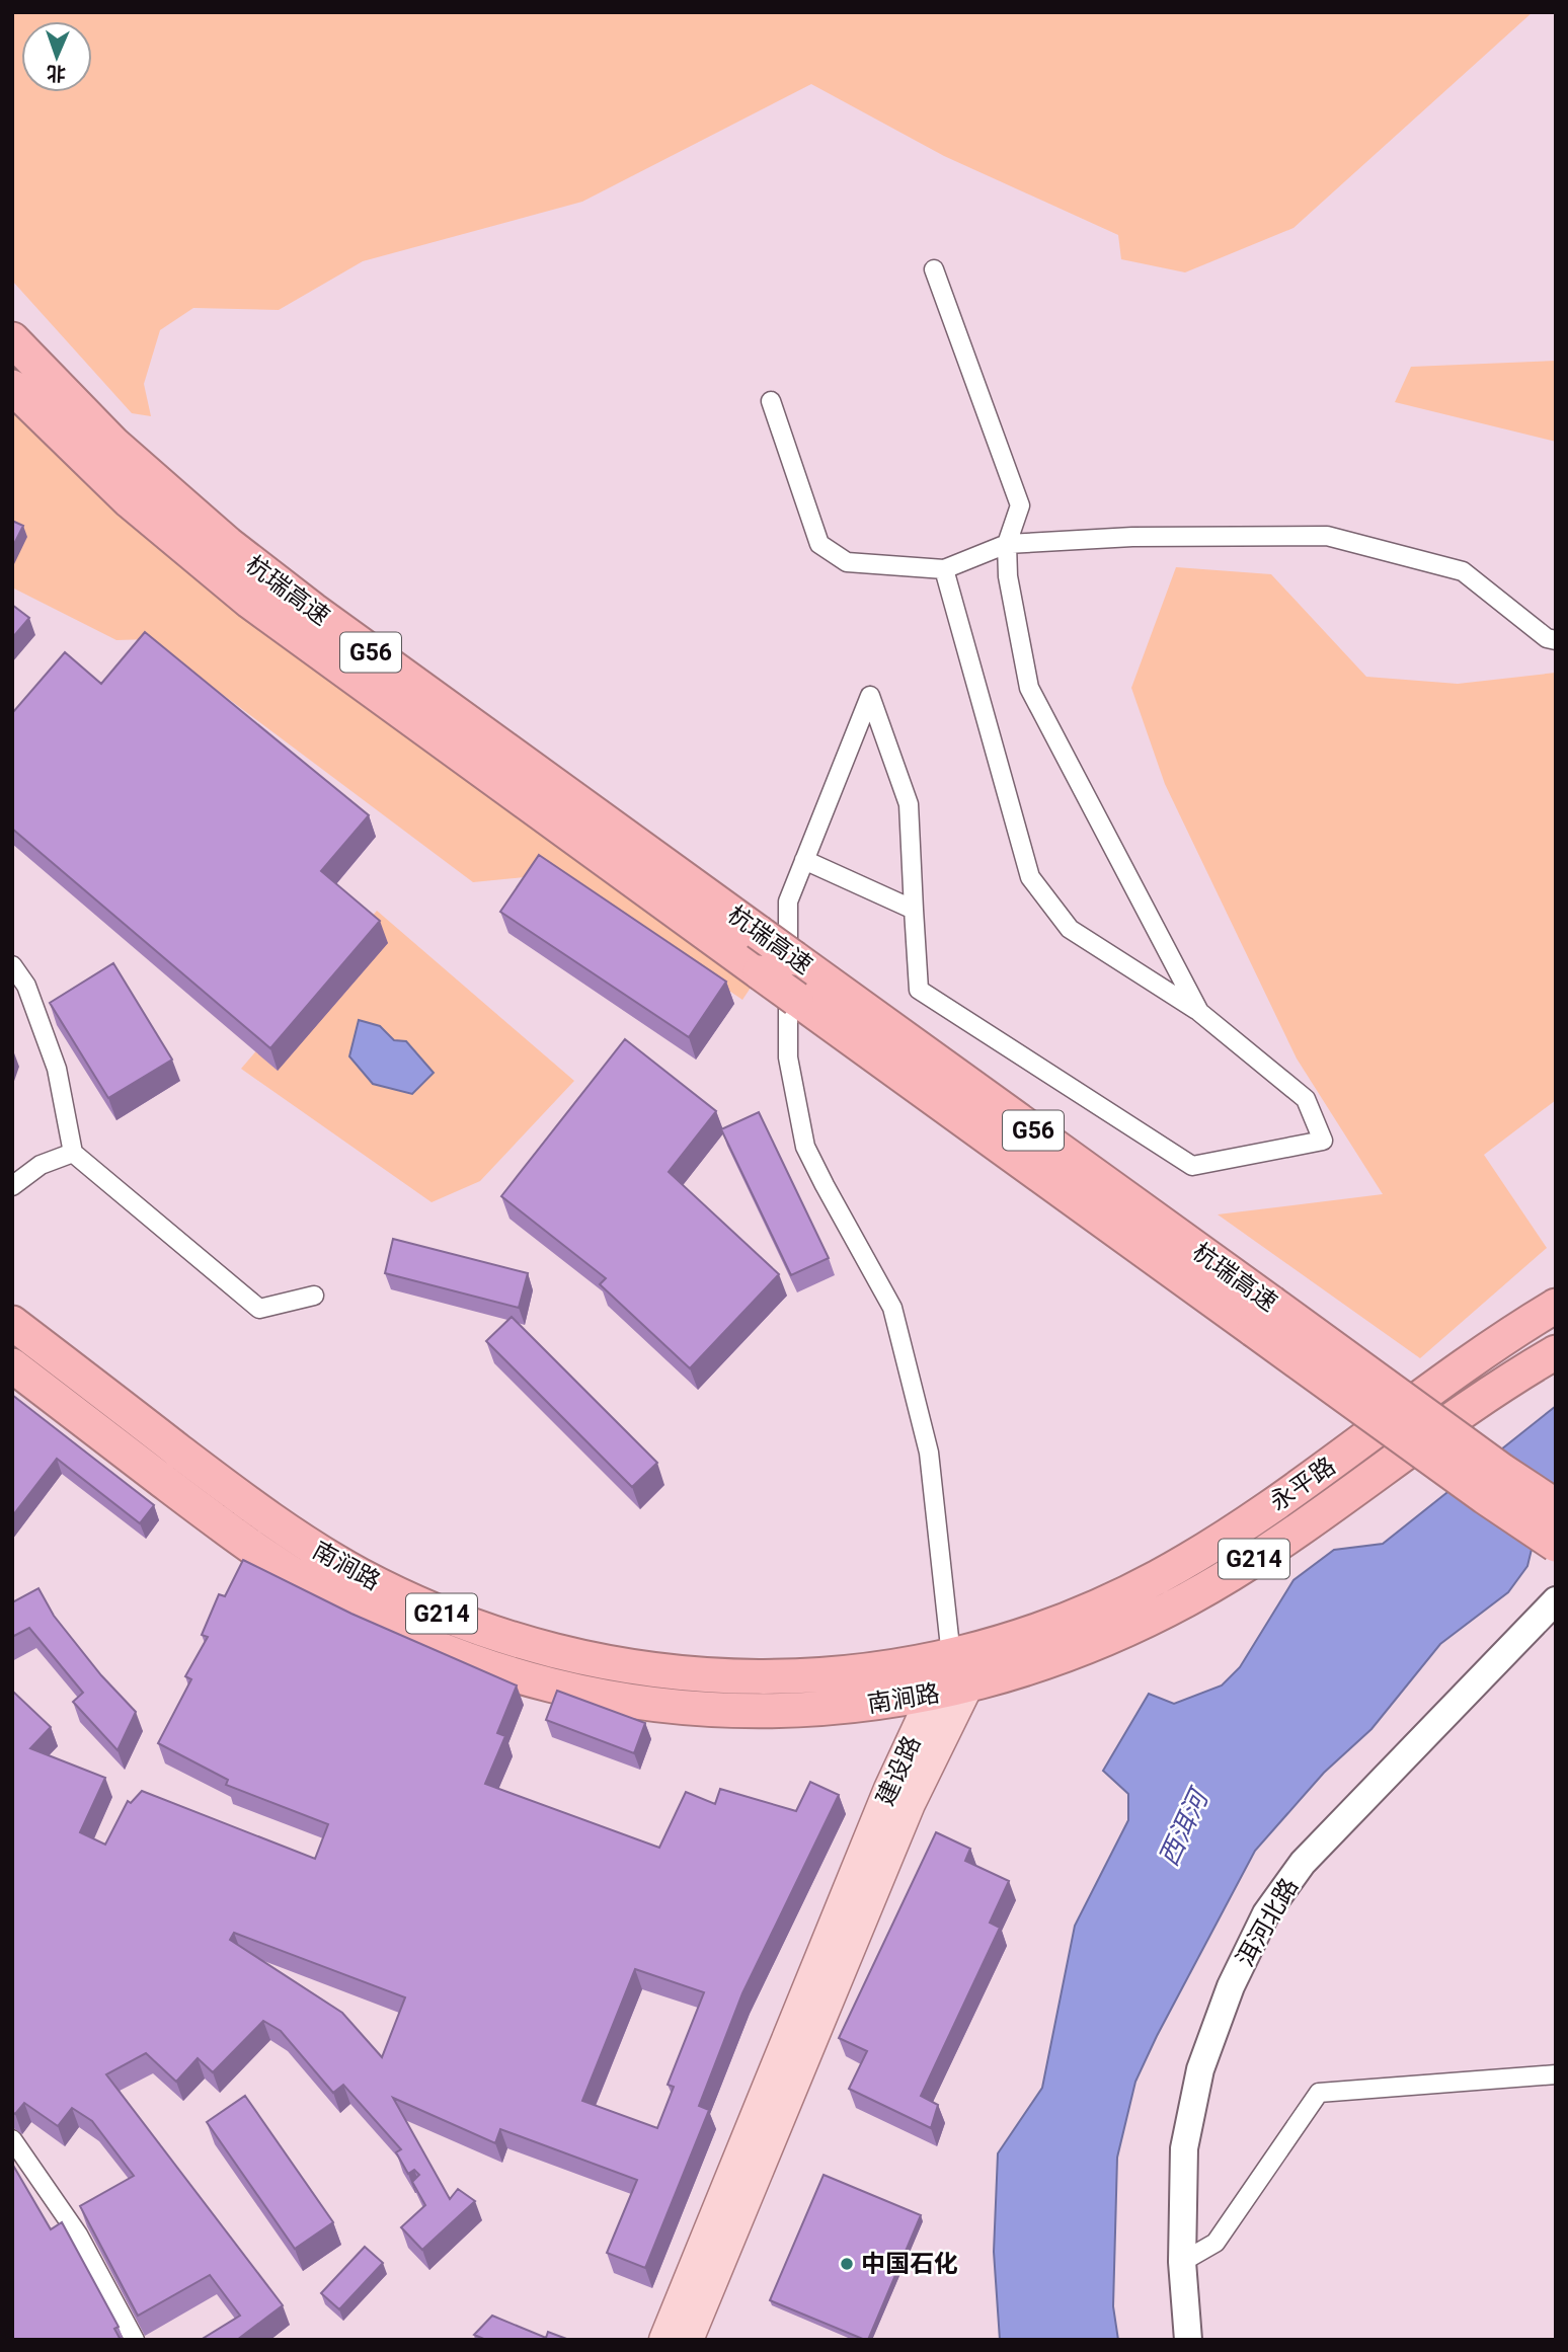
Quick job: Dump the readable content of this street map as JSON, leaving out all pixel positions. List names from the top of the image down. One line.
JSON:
{"streets":{"highway":["杭瑞高速","G56","永平路","G214","南涧路"],"main road":["建设路"],"street":["洱河北路"]},"crossings":[["永平路","南涧路"],["永平路","建设路"],["南涧路","建设路"]],"water":["西洱河"],"places":["中国石化"],"north":"bottom"}
